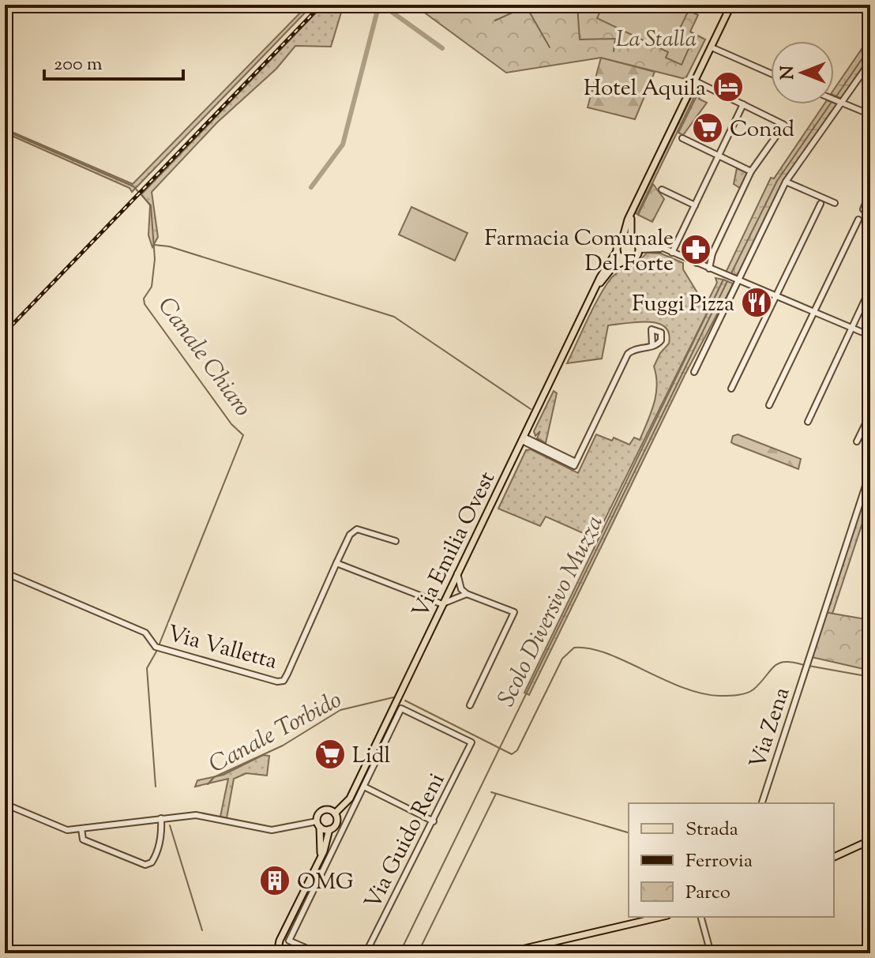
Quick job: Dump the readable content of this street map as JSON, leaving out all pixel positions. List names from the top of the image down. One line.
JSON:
{"streets":{"main road":["Via Emilia Ovest"],"street":["Via Valletta","Via Zena","Via Guido Reni"]},"water":["Canale Chiaro","Scolo Diversivo Muzza","Canale Torbido"],"parks":["La Stalla"],"places":{"hotel":["Hotel Aquila"],"supermarket":["Conad","Lidl"],"pharmacy":["Farmacia Comunale Del Forte"],"restaurant":["Fuggi Pizza"],"building":["OMG"]},"legend":["Strada","Ferrovia","Parco"],"scale_bar":"200 m","north":"left"}
